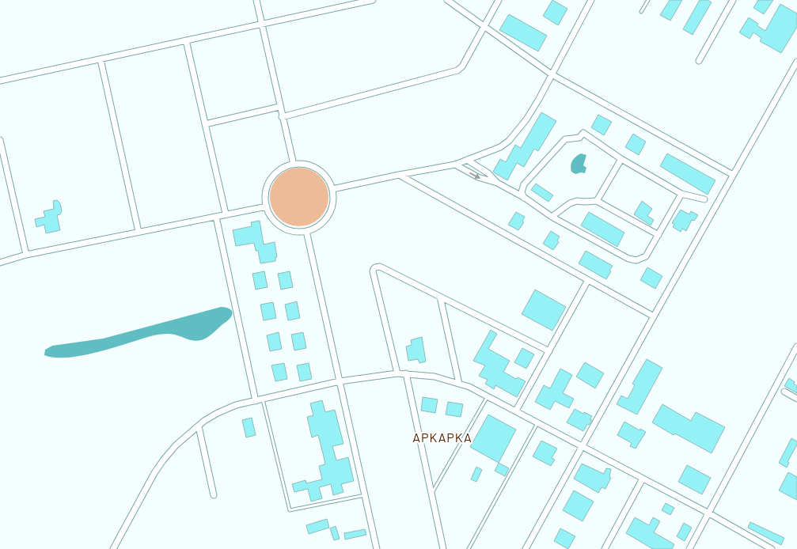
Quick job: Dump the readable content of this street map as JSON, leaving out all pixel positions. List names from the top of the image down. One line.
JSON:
{"districts":["APKAPKA"]}
